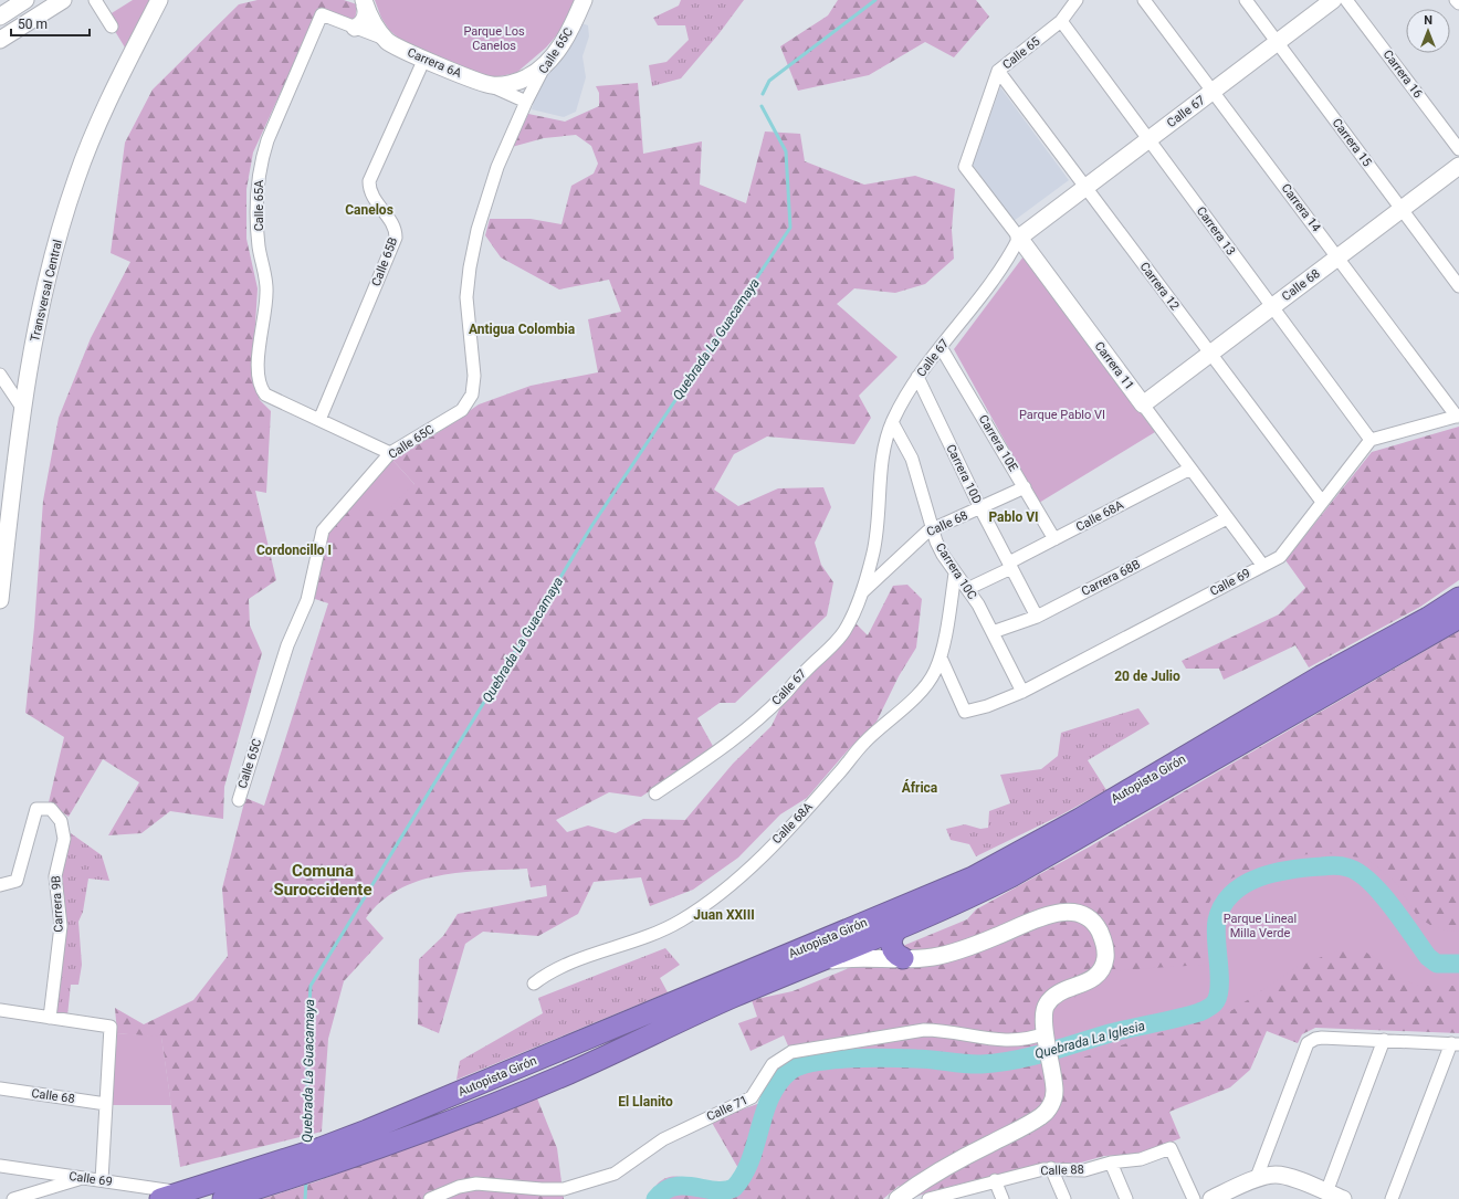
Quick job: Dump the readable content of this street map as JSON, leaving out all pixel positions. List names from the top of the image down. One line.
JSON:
{"streets":{"highway":["Autopista Girón"],"street":["Calle 65C","Calle 65","Carrera 6A","Carrera 16","Calle 67","Carrera 15","Calle 65A","Carrera 14","Carrera 13","Calle 65B","Calle 68","Carrera 12","Transversal Central","Carrera 11","Carrera 10E","Carrera 10D","Calle 68A","Carrera 10C","Carrera 68B","Calle 69","Carrera 9B","Calle 71","Calle 88"]},"crossings":[["Calle 65C","Carrera 6A"],["Calle 65","Carrera 13"],["Calle 65","Carrera 12"],["Calle 65","Carrera 11"],["Carrera 6A","Calle 65A"],["Carrera 6A","Calle 65B"],["Calle 67","Carrera 15"],["Calle 67","Carrera 14"],["Calle 67","Carrera 13"],["Calle 67","Calle 68"],["Calle 67","Carrera 12"],["Calle 67","Carrera 11"],["Calle 67","Carrera 10E"],["Calle 67","Carrera 10D"],["Calle 67","Carrera 10C"],["Carrera 15","Calle 68"],["Calle 65A","Calle 65B"],["Carrera 14","Calle 68"],["Carrera 13","Calle 68"],["Carrera 13","Calle 69"],["Calle 68","Carrera 12"],["Calle 68","Carrera 11"],["Calle 68","Carrera 10E"],["Calle 68","Carrera 10D"],["Calle 68","Carrera 10C"],["Carrera 12","Calle 69"],["Carrera 11","Calle 68A"],["Carrera 11","Carrera 68B"],["Carrera 11","Calle 69"],["Carrera 10E","Calle 68A"],["Carrera 10D","Calle 68A"],["Carrera 10D","Carrera 68B"],["Calle 68A","Carrera 10C"],["Calle 68A","Calle 69"],["Carrera 10C","Carrera 68B"],["Carrera 10C","Calle 69"],["Calle 69","Autopista Girón"]],"districts":["Canelos","Antigua Colombia","Pablo VI","Cordoncillo I","20 de Julio","África","Comuna Suroccidente","Juan XXIII","El Llanito"],"water":["Quebrada La Guacamaya","Quebrada La Iglesia"],"parks":["Parque Los Canelos","Parque Pablo VI","Parque Lineal Milla Verde"],"scale_bar":"50 m","north":"top"}
